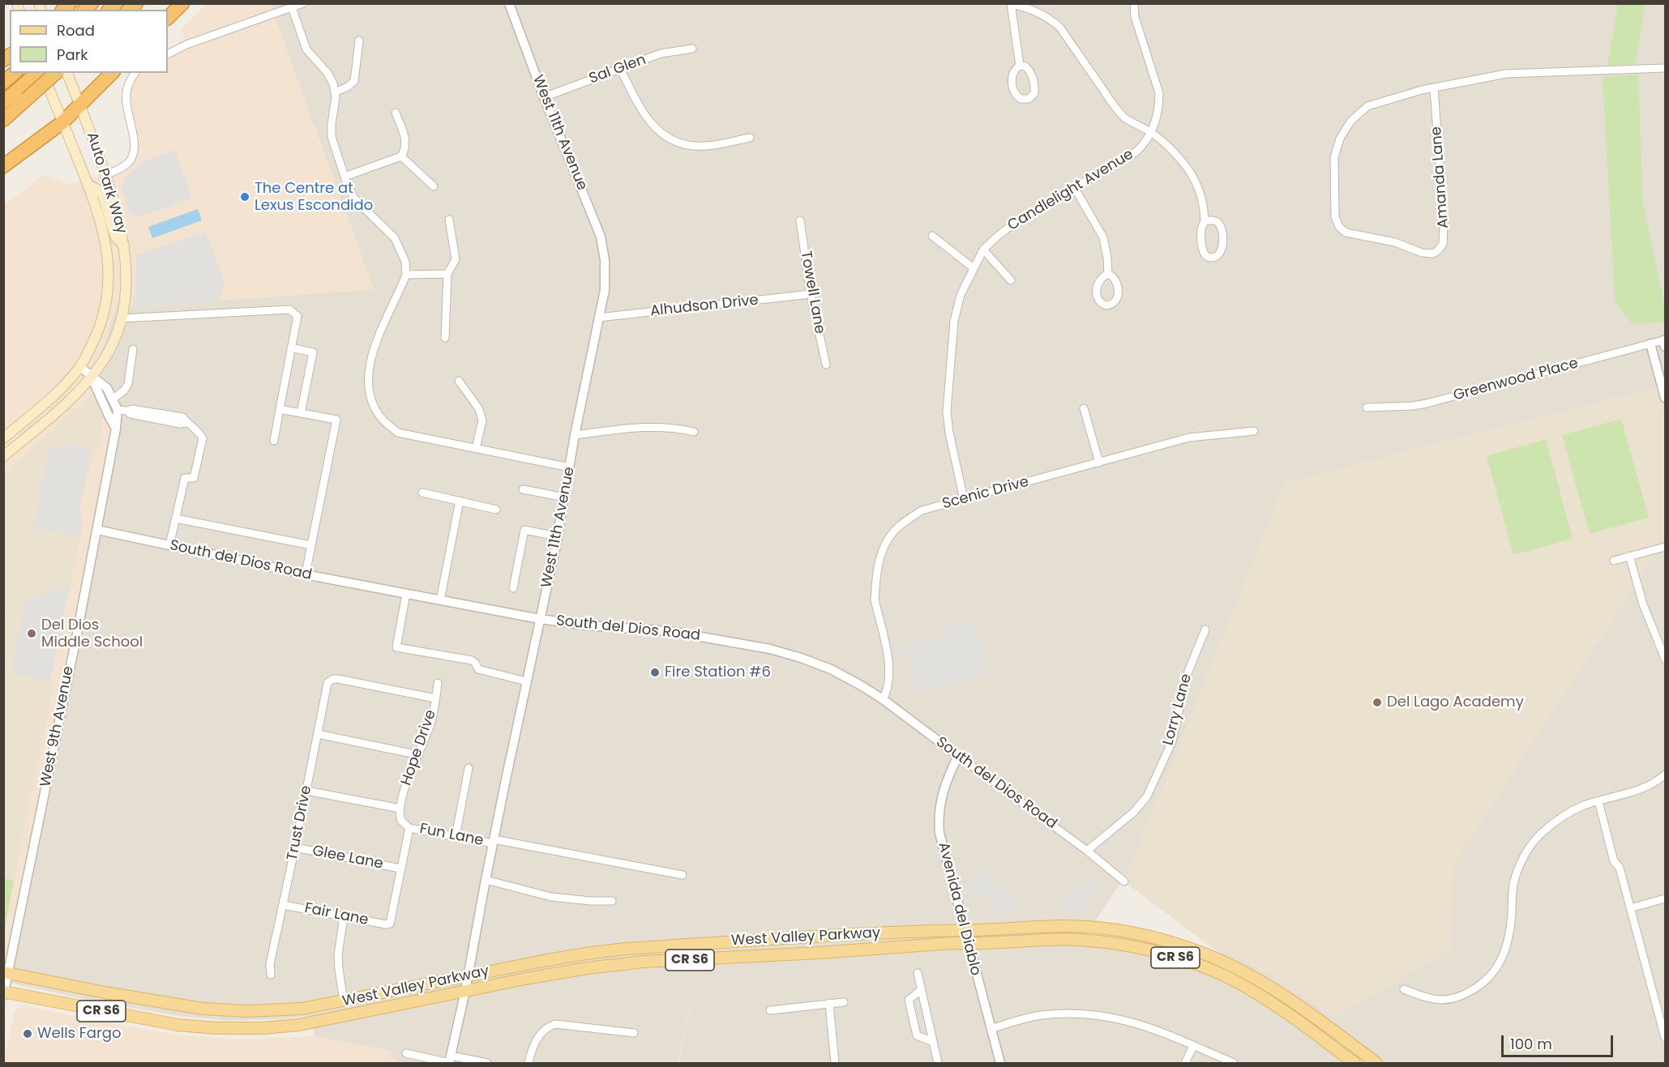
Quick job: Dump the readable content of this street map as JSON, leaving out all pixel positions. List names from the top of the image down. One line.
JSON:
{"streets":{"main road":["Auto Park Way","West Valley Parkway","CR S6"],"street":["Sal Glen","West 11th Avenue","Amanda Lane","Candlelight Avenue","Towell Lane","Alhudson Drive","Greenwood Place","Scenic Drive","South del Dios Road","Lorry Lane","West 9th Avenue","Hope Drive","Trust Drive","Fun Lane","Glee Lane","Avenida del Diablo","Fair Lane"]},"crossings":[["Sal Glen","West 11th Avenue"],["West 11th Avenue","Alhudson Drive"],["West 11th Avenue","South del Dios Road"],["West 11th Avenue","Fun Lane"],["West 11th Avenue","West Valley Parkway"],["Candlelight Avenue","Scenic Drive"],["Towell Lane","Alhudson Drive"],["Scenic Drive","South del Dios Road"],["South del Dios Road","Lorry Lane"],["South del Dios Road","West 9th Avenue"],["South del Dios Road","Avenida del Diablo"],["West 9th Avenue","West Valley Parkway"],["Hope Drive","Trust Drive"],["Trust Drive","Glee Lane"],["Trust Drive","Fair Lane"],["Glee Lane","Fair Lane"],["Avenida del Diablo","West Valley Parkway"]],"places":["The Centre at Lexus Escondido","Del Dios Middle School","Fire Station #6","Del Lago Academy","Wells Fargo"],"legend":["Road","Park"],"scale_bar":"100 m"}
